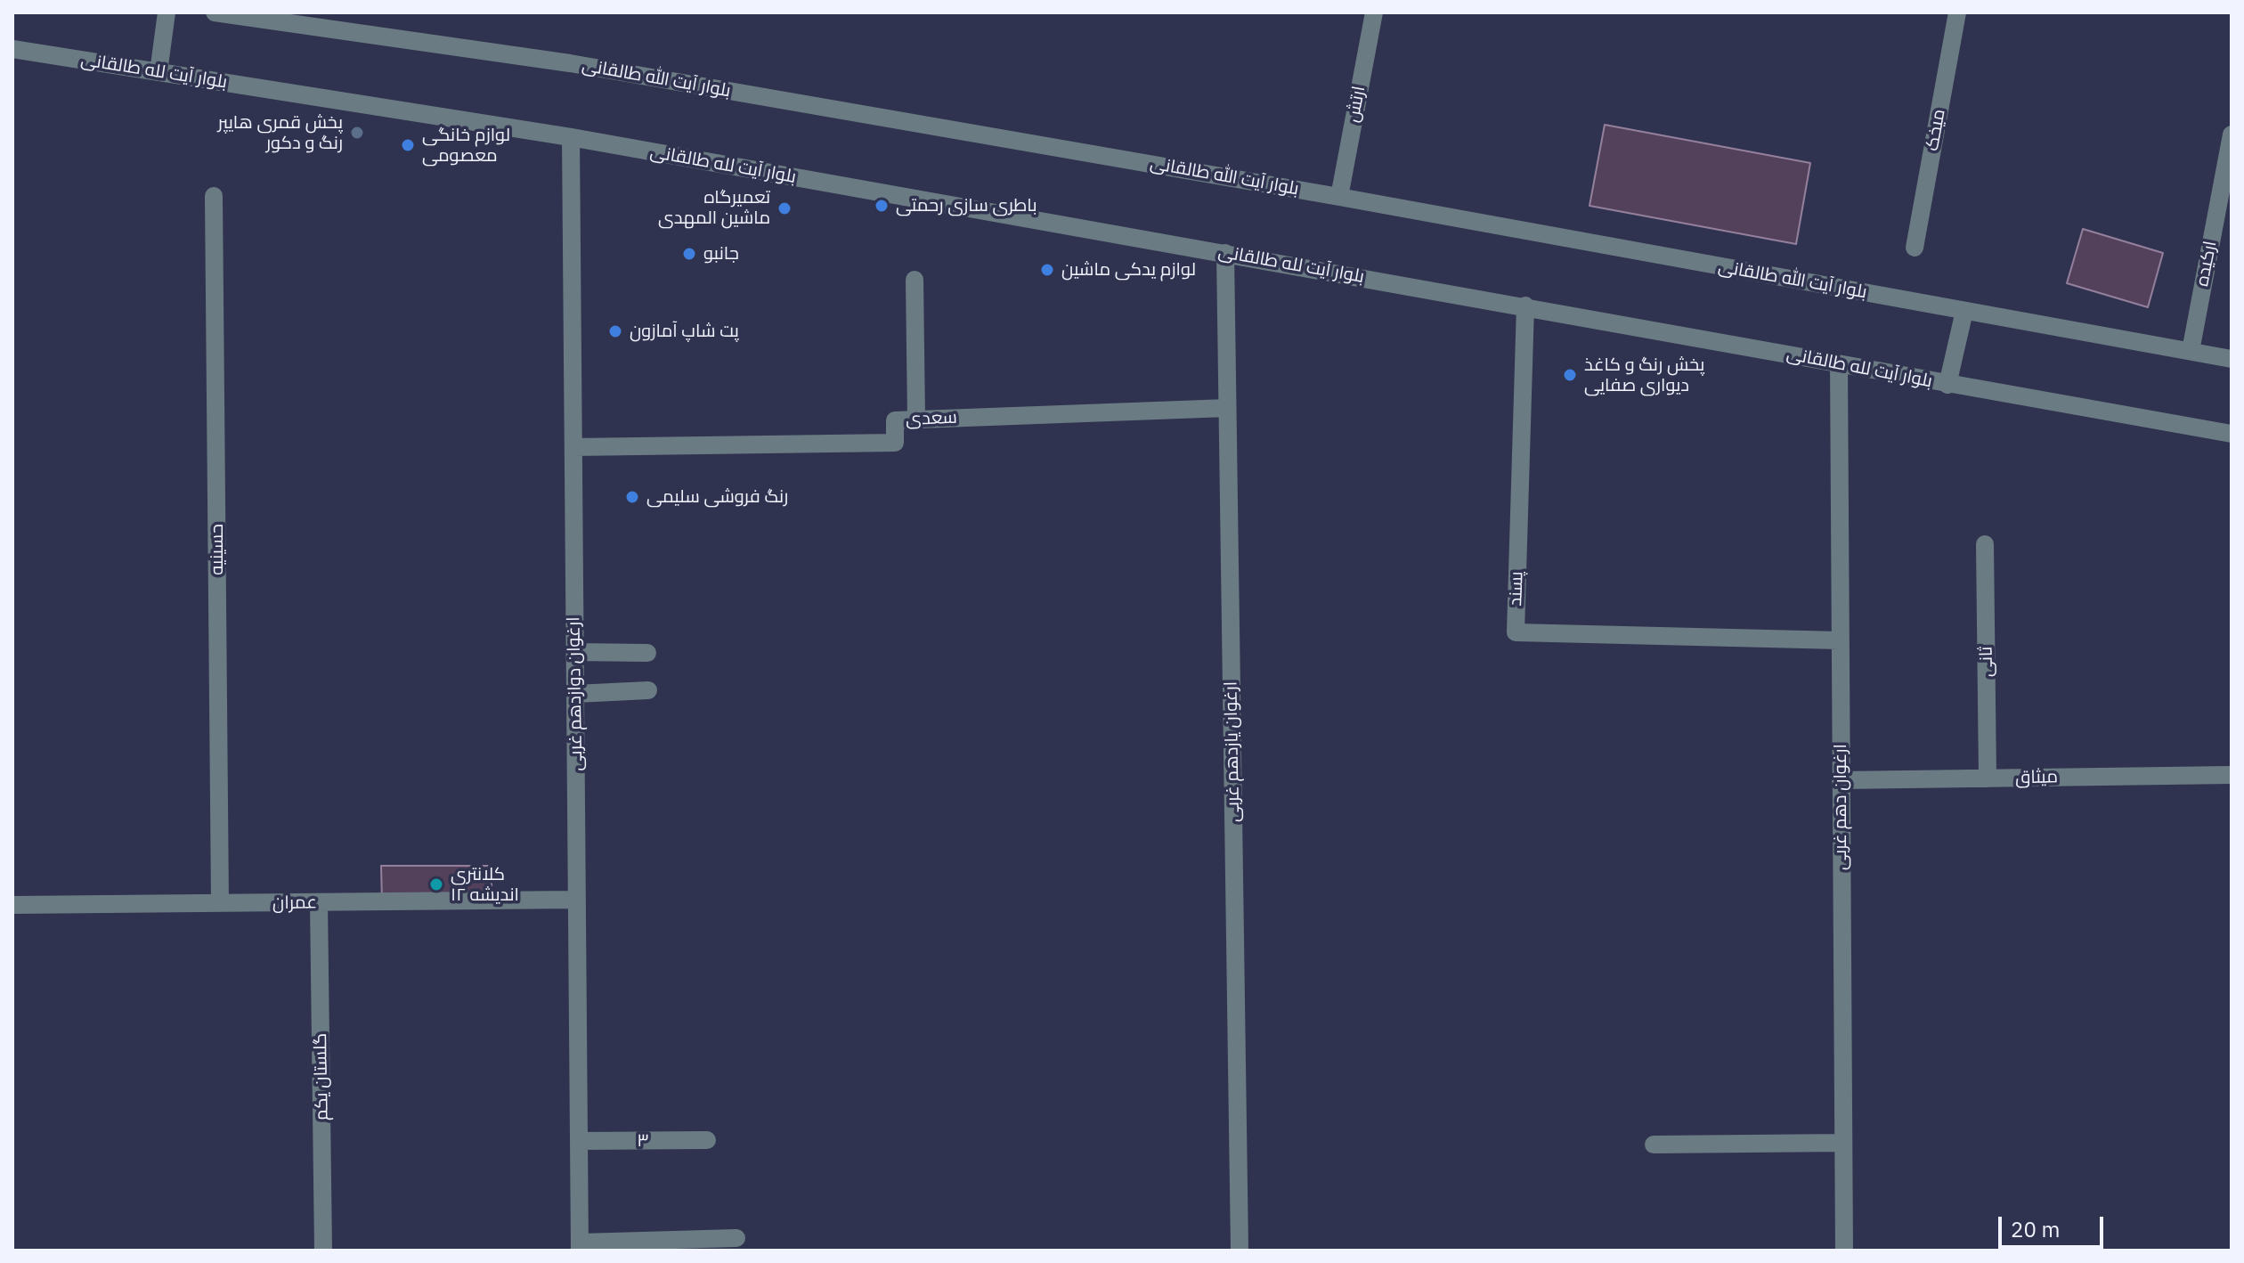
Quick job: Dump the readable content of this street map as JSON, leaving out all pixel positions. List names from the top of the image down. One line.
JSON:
{"streets":{"street":["بلوار آیت لله طالقانی","بلوار آیت الله طالقانی","ارتش","میخک","ارکیده","سعدی","حسینیه","پسند","ثانی","ارغوان دوازدهم غربی","ارغوان یازدهم غربی","میثاق","ارغوان دهم غربی","عمران","گلستان یکم","۳"]},"crossings":[["بلوار آیت لله طالقانی","پسند"],["بلوار آیت لله طالقانی","ارغوان دوازدهم غربی"],["بلوار آیت لله طالقانی","ارغوان یازدهم غربی"],["بلوار آیت لله طالقانی","ارغوان دهم غربی"],["بلوار آیت الله طالقانی","ارتش"],["بلوار آیت الله طالقانی","ارکیده"],["سعدی","ارغوان دوازدهم غربی"],["سعدی","ارغوان یازدهم غربی"],["حسینیه","عمران"],["پسند","ارغوان دهم غربی"],["ثانی","میثاق"],["ارغوان دوازدهم غربی","عمران"],["ارغوان دوازدهم غربی","۳"],["میثاق","ارغوان دهم غربی"],["عمران","گلستان یکم"]],"places":["پخش قمری هایپر رنگ و دکور","لوازم خانگی معصومی","باطری سازی رحمتی","تعمیرگاه ماشین المهدی","جانبو","لوازم یدکی ماشین","پت شاپ آمازون","پخش رنگ و کاغذ دیواری صفایی","رنگ فروشی سلیمی","کلانتری ۱۲ اندیشه"],"scale_bar":"20 m"}
